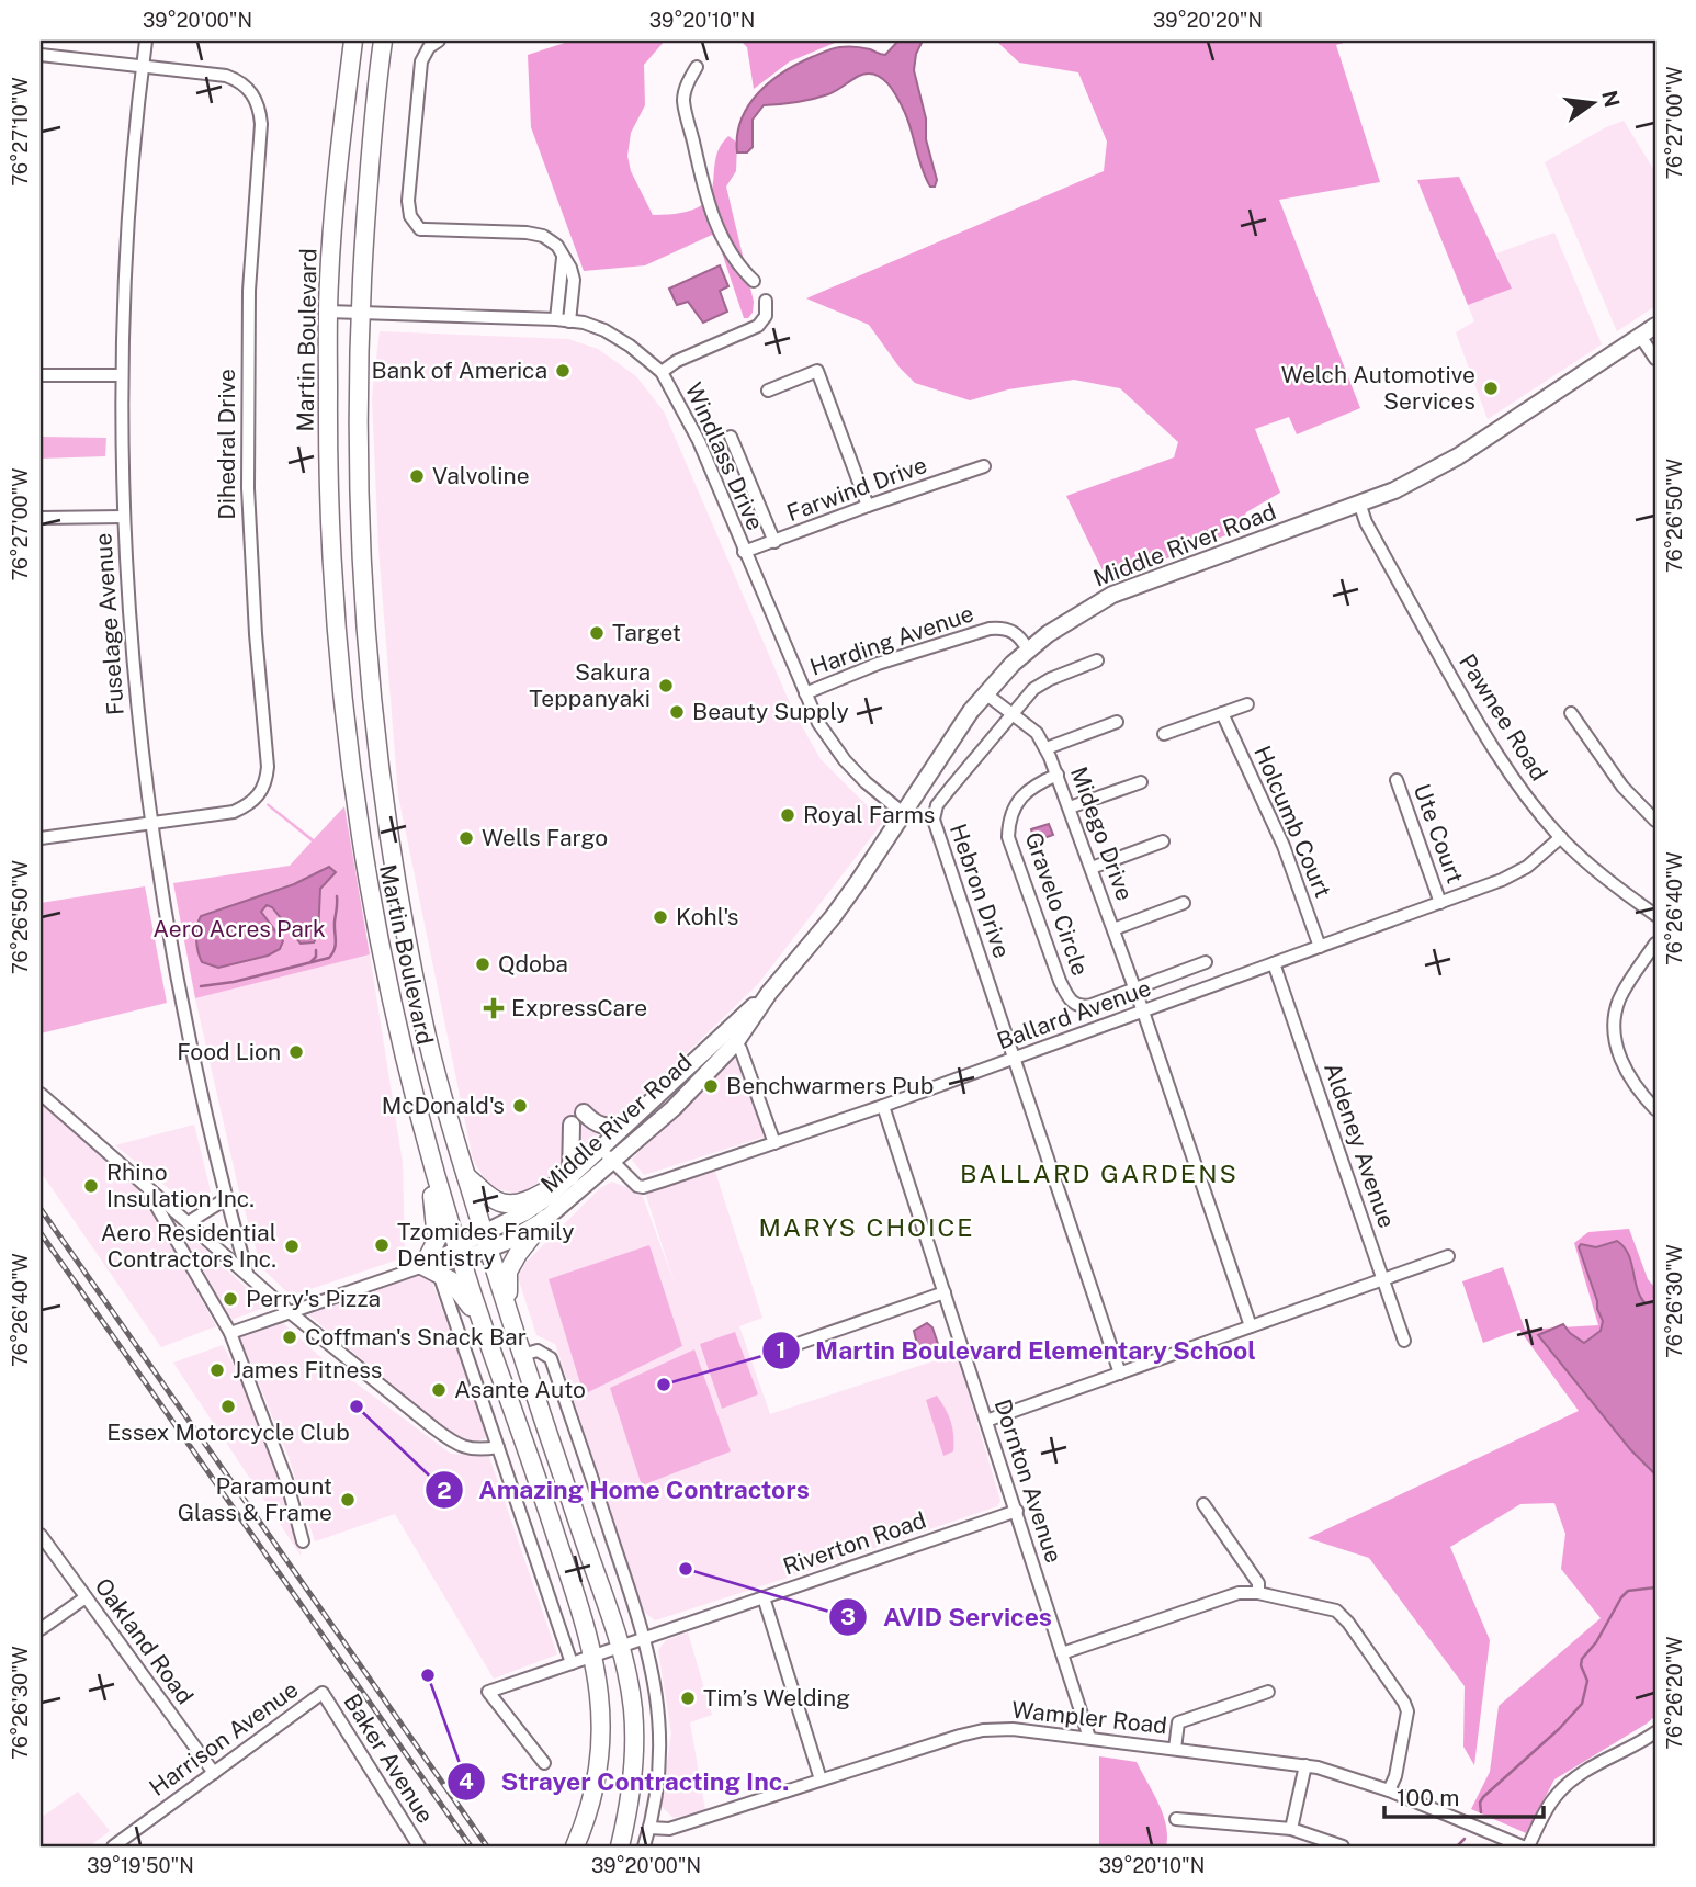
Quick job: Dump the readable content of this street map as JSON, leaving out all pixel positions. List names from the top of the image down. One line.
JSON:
{"streets":{"main road":["Martin Boulevard"],"street":["Dihedral Drive","Windlass Drive","Farwind Drive","Middle River Road","Fuselage Avenue","Harding Avenue","Pawnee Road","Holcumb Court","Midego Drive","Ute Court","Hebron Drive","Gravelo Circle","Ballard Avenue","Aldeney Avenue","Dornton Avenue","Riverton Road","Oakland Road","Wampler Road","Harrison Avenue","Baker Avenue"]},"crossings":[["Martin Boulevard","Windlass Drive"],["Martin Boulevard","Middle River Road"],["Martin Boulevard","Riverton Road"],["Martin Boulevard","Wampler Road"],["Dihedral Drive","Fuselage Avenue"],["Windlass Drive","Farwind Drive"],["Windlass Drive","Middle River Road"],["Windlass Drive","Harding Avenue"],["Middle River Road","Harding Avenue"],["Middle River Road","Pawnee Road"],["Middle River Road","Midego Drive"],["Middle River Road","Ballard Avenue"],["Pawnee Road","Ballard Avenue"],["Holcumb Court","Ballard Avenue"],["Midego Drive","Hebron Drive"],["Midego Drive","Gravelo Circle"],["Midego Drive","Ballard Avenue"],["Ute Court","Ballard Avenue"],["Hebron Drive","Ballard Avenue"],["Ballard Avenue","Aldeney Avenue"],["Ballard Avenue","Dornton Avenue"],["Dornton Avenue","Riverton Road"],["Dornton Avenue","Wampler Road"],["Oakland Road","Harrison Avenue"],["Harrison Avenue","Baker Avenue"]],"districts":["BALLARD GARDENS","MARYS CHOICE"],"parks":["Aero Acres Park"],"places":{"other":["Bank of America","Welch Automotive Services","Valvoline","Target","Sakura Teppanyaki","Beauty Supply","Royal Farms","Wells Fargo","Kohl's","Qdoba","Food Lion","Benchwarmers Pub","McDonald's","Rhino Insulation Inc.","Tzomides Family Dentistry","Aero Residential Contractors Inc.","Perry's Pizza","Coffman's Snack Bar","James Fitness","Martin Boulevard Elementary School","Asante Auto","Essex Motorcycle Club","Amazing Home Contractors","Paramount Glass & Frame","AVID Services","Strayer Contracting Inc.","Tim’s Welding"],"health":["ExpressCare"]},"scale_bar":"100 m","north":"right","coordinates":["39°20'00\"N","39°20'10\"N","39°20'20\"N","76°27'00\"W","76°27'10\"W","76°26'50\"W","76°26'40\"W","76°26'30\"W","76°26'20\"W","39°19'50\"N"]}
